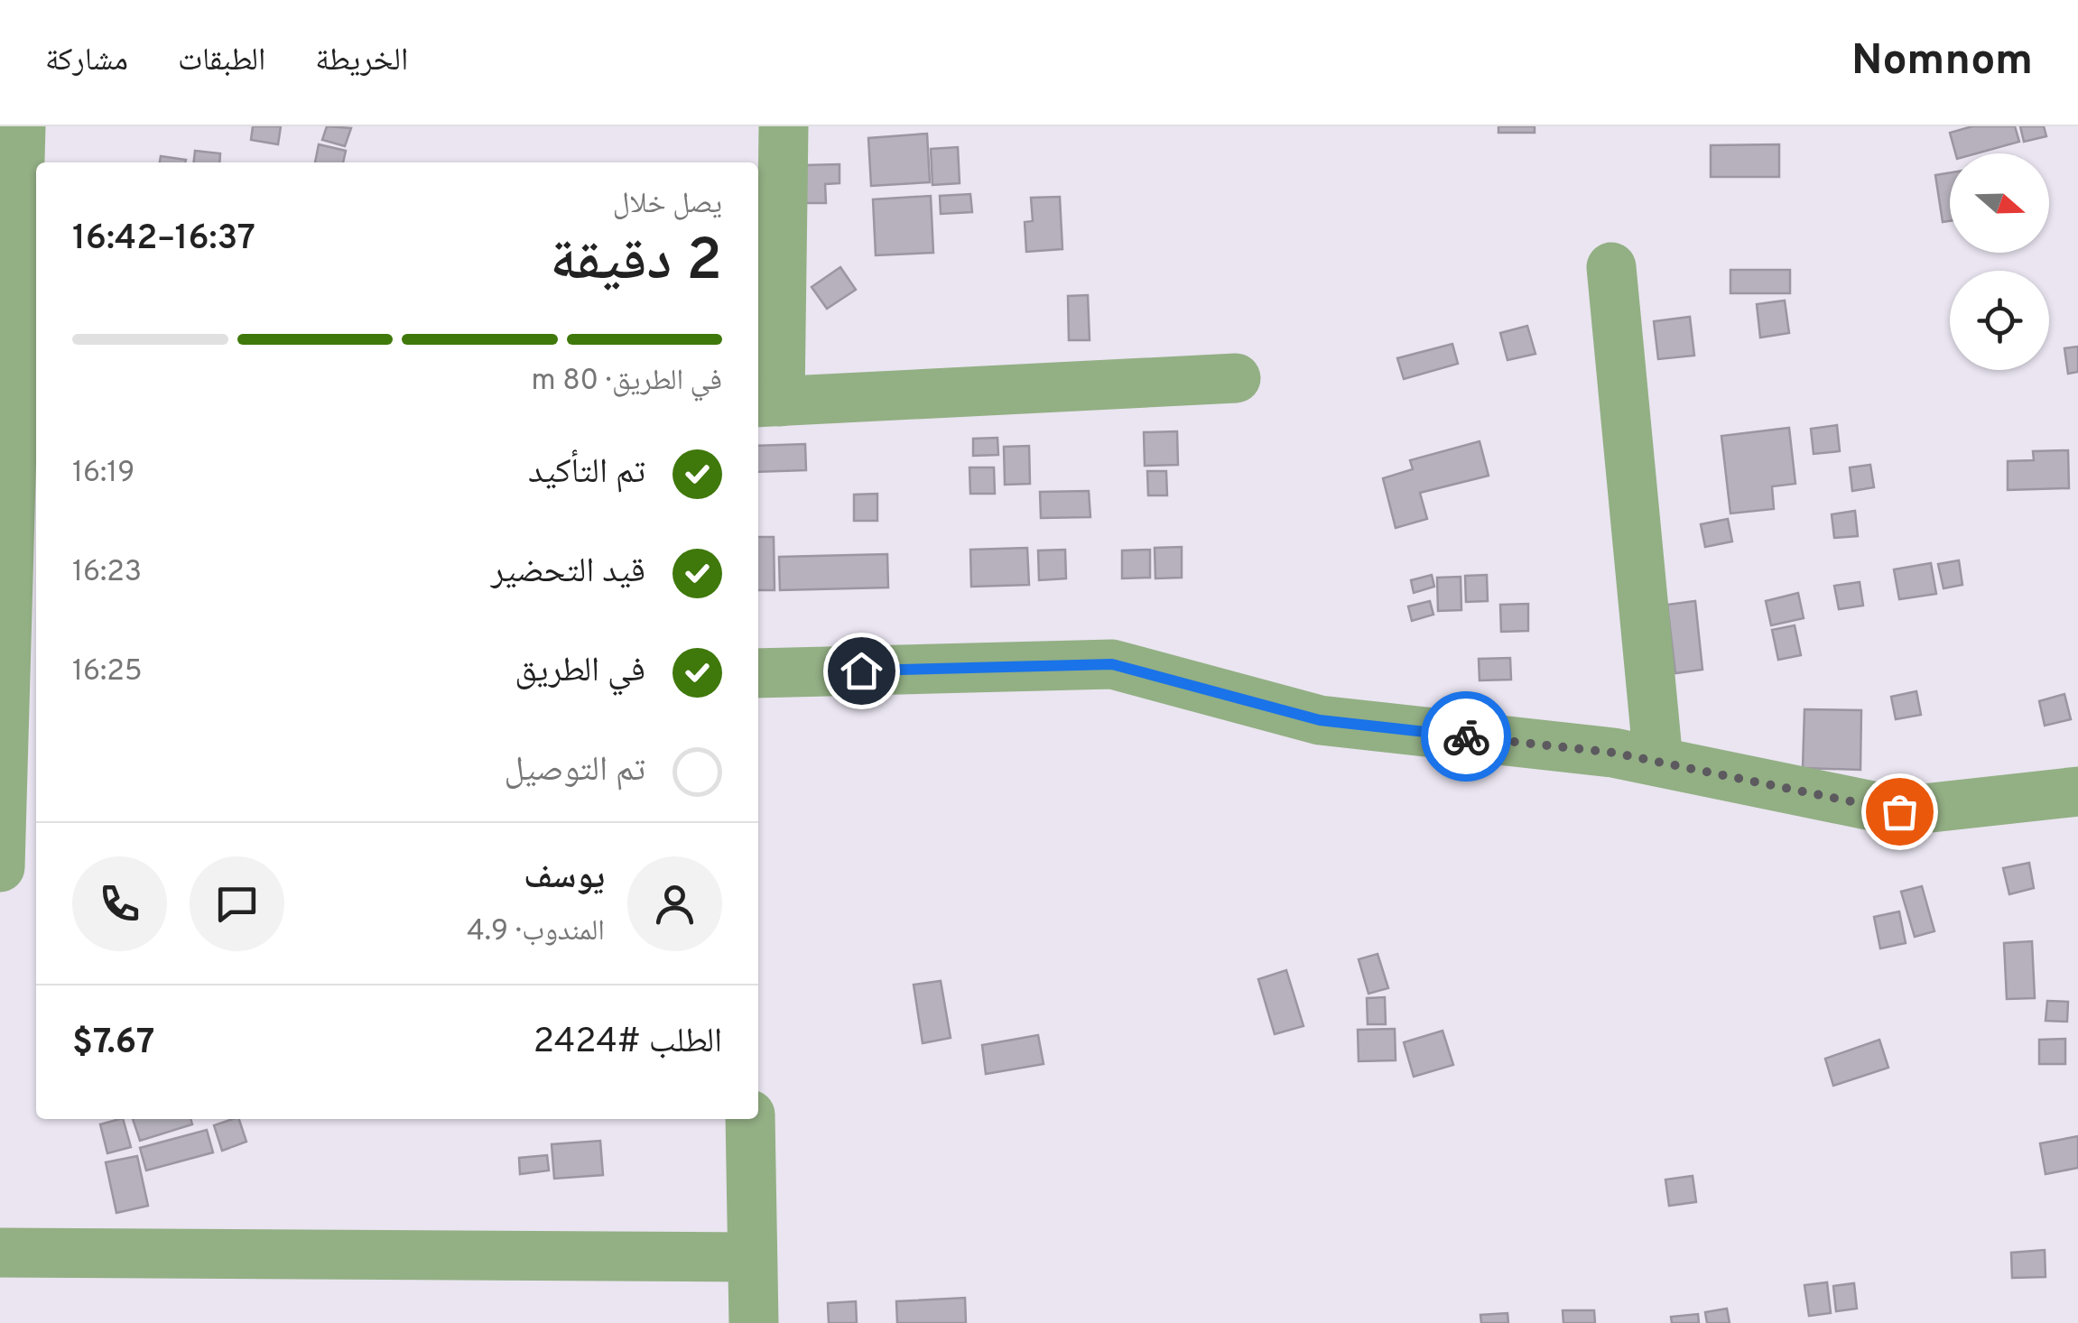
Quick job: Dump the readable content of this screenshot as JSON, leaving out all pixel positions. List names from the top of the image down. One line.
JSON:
{"north":"right","page":{"header":"Nomnom","nav":["الخريطة","الطبقات","مشاركة"],"heading":["2 دقيقة","يصل خلال","16:37–16:42"],"panel":["يوسف","المندوب · 4.9","الطلب #2424","$7.67"],"bar":"في الطريق · 80 m","list":[["تم التأكيد","16:19"],["قيد التحضير","16:23"],["في الطريق","16:25"],"تم التوصيل"]}}
